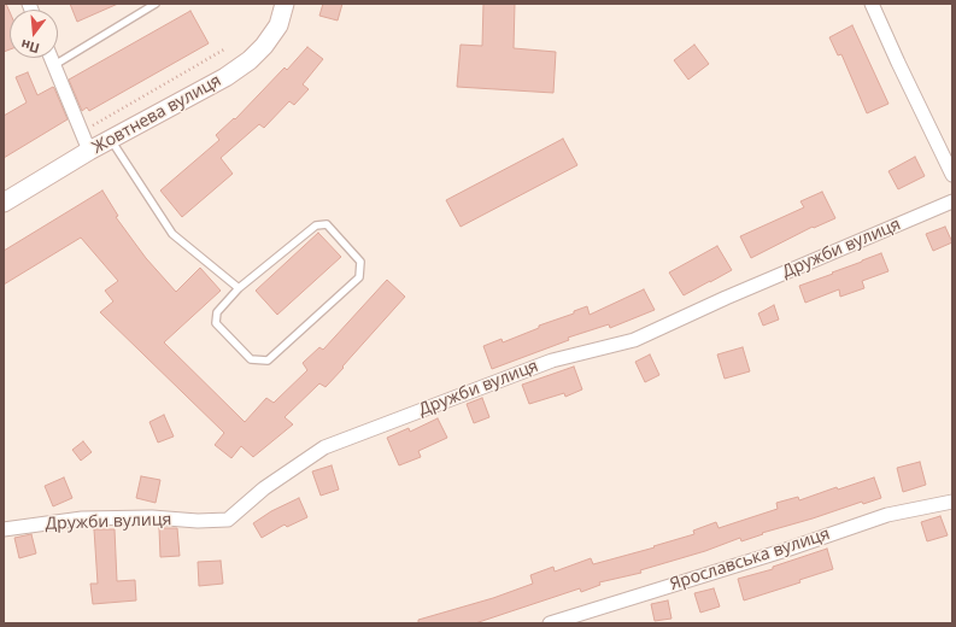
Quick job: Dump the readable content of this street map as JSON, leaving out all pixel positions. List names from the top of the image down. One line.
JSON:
{"streets":{"main road":["Жовтнева вулиця"],"street":["Дружби вулиця","Ярославська вулиця"]},"north":"bottom"}
